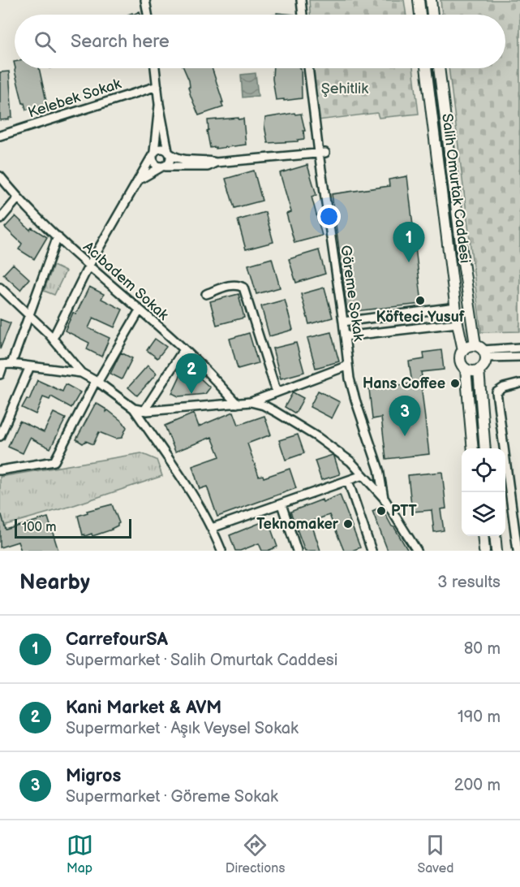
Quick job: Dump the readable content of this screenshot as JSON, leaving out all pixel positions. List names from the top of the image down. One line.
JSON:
{"streets":{"main road":["Salih Omurtak Caddesi"],"street":["Kelebek Sokak","Acıbadem Sokak","Göreme Sokak"]},"parks":["Şehitlik"],"places":["Köfteci Yusuf","Hans Coffee","PTT","Teknomaker"],"scale_bar":"100 m","page":{"search":"Search here","pins":["1","2","3"],"scale":"100 m","heading":["Nearby","3 results"],"list":[{"mark":"1","name":"CarrefourSA","note":"Supermarket · Salih Omurtak Caddesi","value":"80 m"},{"mark":"2","name":"Kani Market & AVM","note":"Supermarket · Aşık Veysel Sokak","value":"190 m"},{"mark":"3","name":"Migros","note":"Supermarket · Göreme Sokak","value":"200 m"}],"nav":["Map","Directions","Saved"]}}
